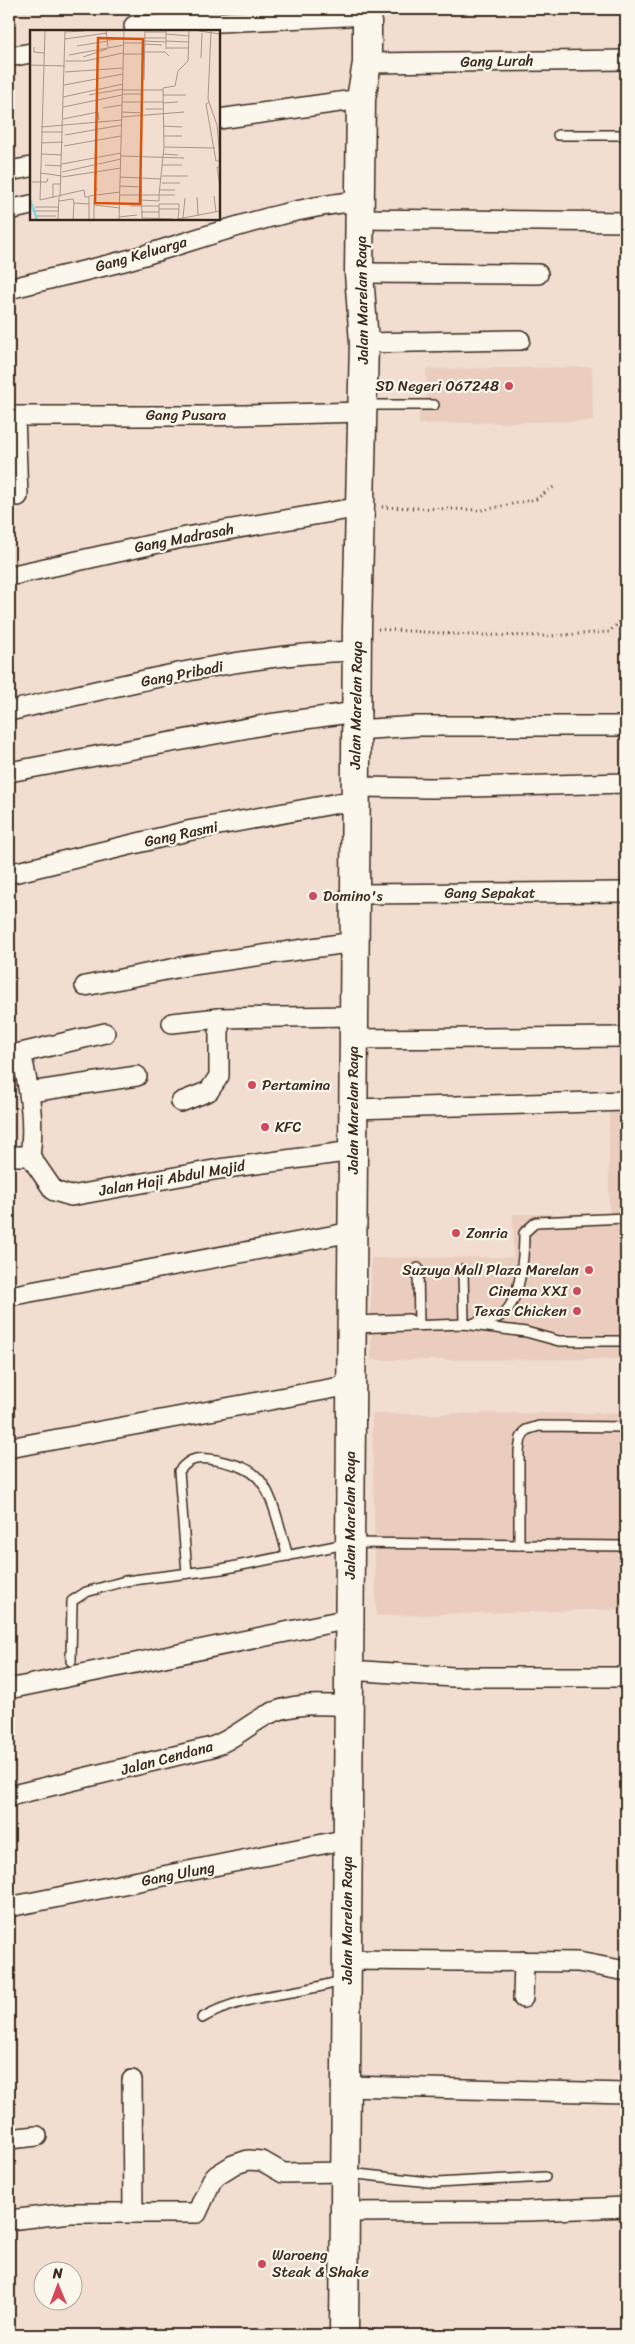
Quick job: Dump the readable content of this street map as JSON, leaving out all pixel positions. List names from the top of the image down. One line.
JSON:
{"streets":{"main road":["Jalan Marelan Raya"],"street":["Gang Lurah","Gang Keluarga","Gang Pusara","Gang Madrasah","Gang Pribadi","Gang Rasmi","Gang Sepakat","Jalan Haji Abdul Majid","Jalan Cendana","Gang Ulung"]},"crossings":[["Gang Lurah","Jalan Marelan Raya"],["Gang Keluarga","Jalan Marelan Raya"],["Jalan Marelan Raya","Gang Pusara"],["Jalan Marelan Raya","Gang Madrasah"],["Jalan Marelan Raya","Gang Pribadi"],["Jalan Marelan Raya","Gang Rasmi"],["Jalan Marelan Raya","Gang Sepakat"],["Jalan Marelan Raya","Jalan Haji Abdul Majid"],["Jalan Marelan Raya","Jalan Cendana"],["Jalan Marelan Raya","Gang Ulung"]],"places":["SD Negeri 067248","Domino's","Pertamina","KFC","Zonria","Suzuya Mall Plaza Marelan","Cinema XXI","Texas Chicken","Waroeng Steak & Shake"],"north":"top"}
